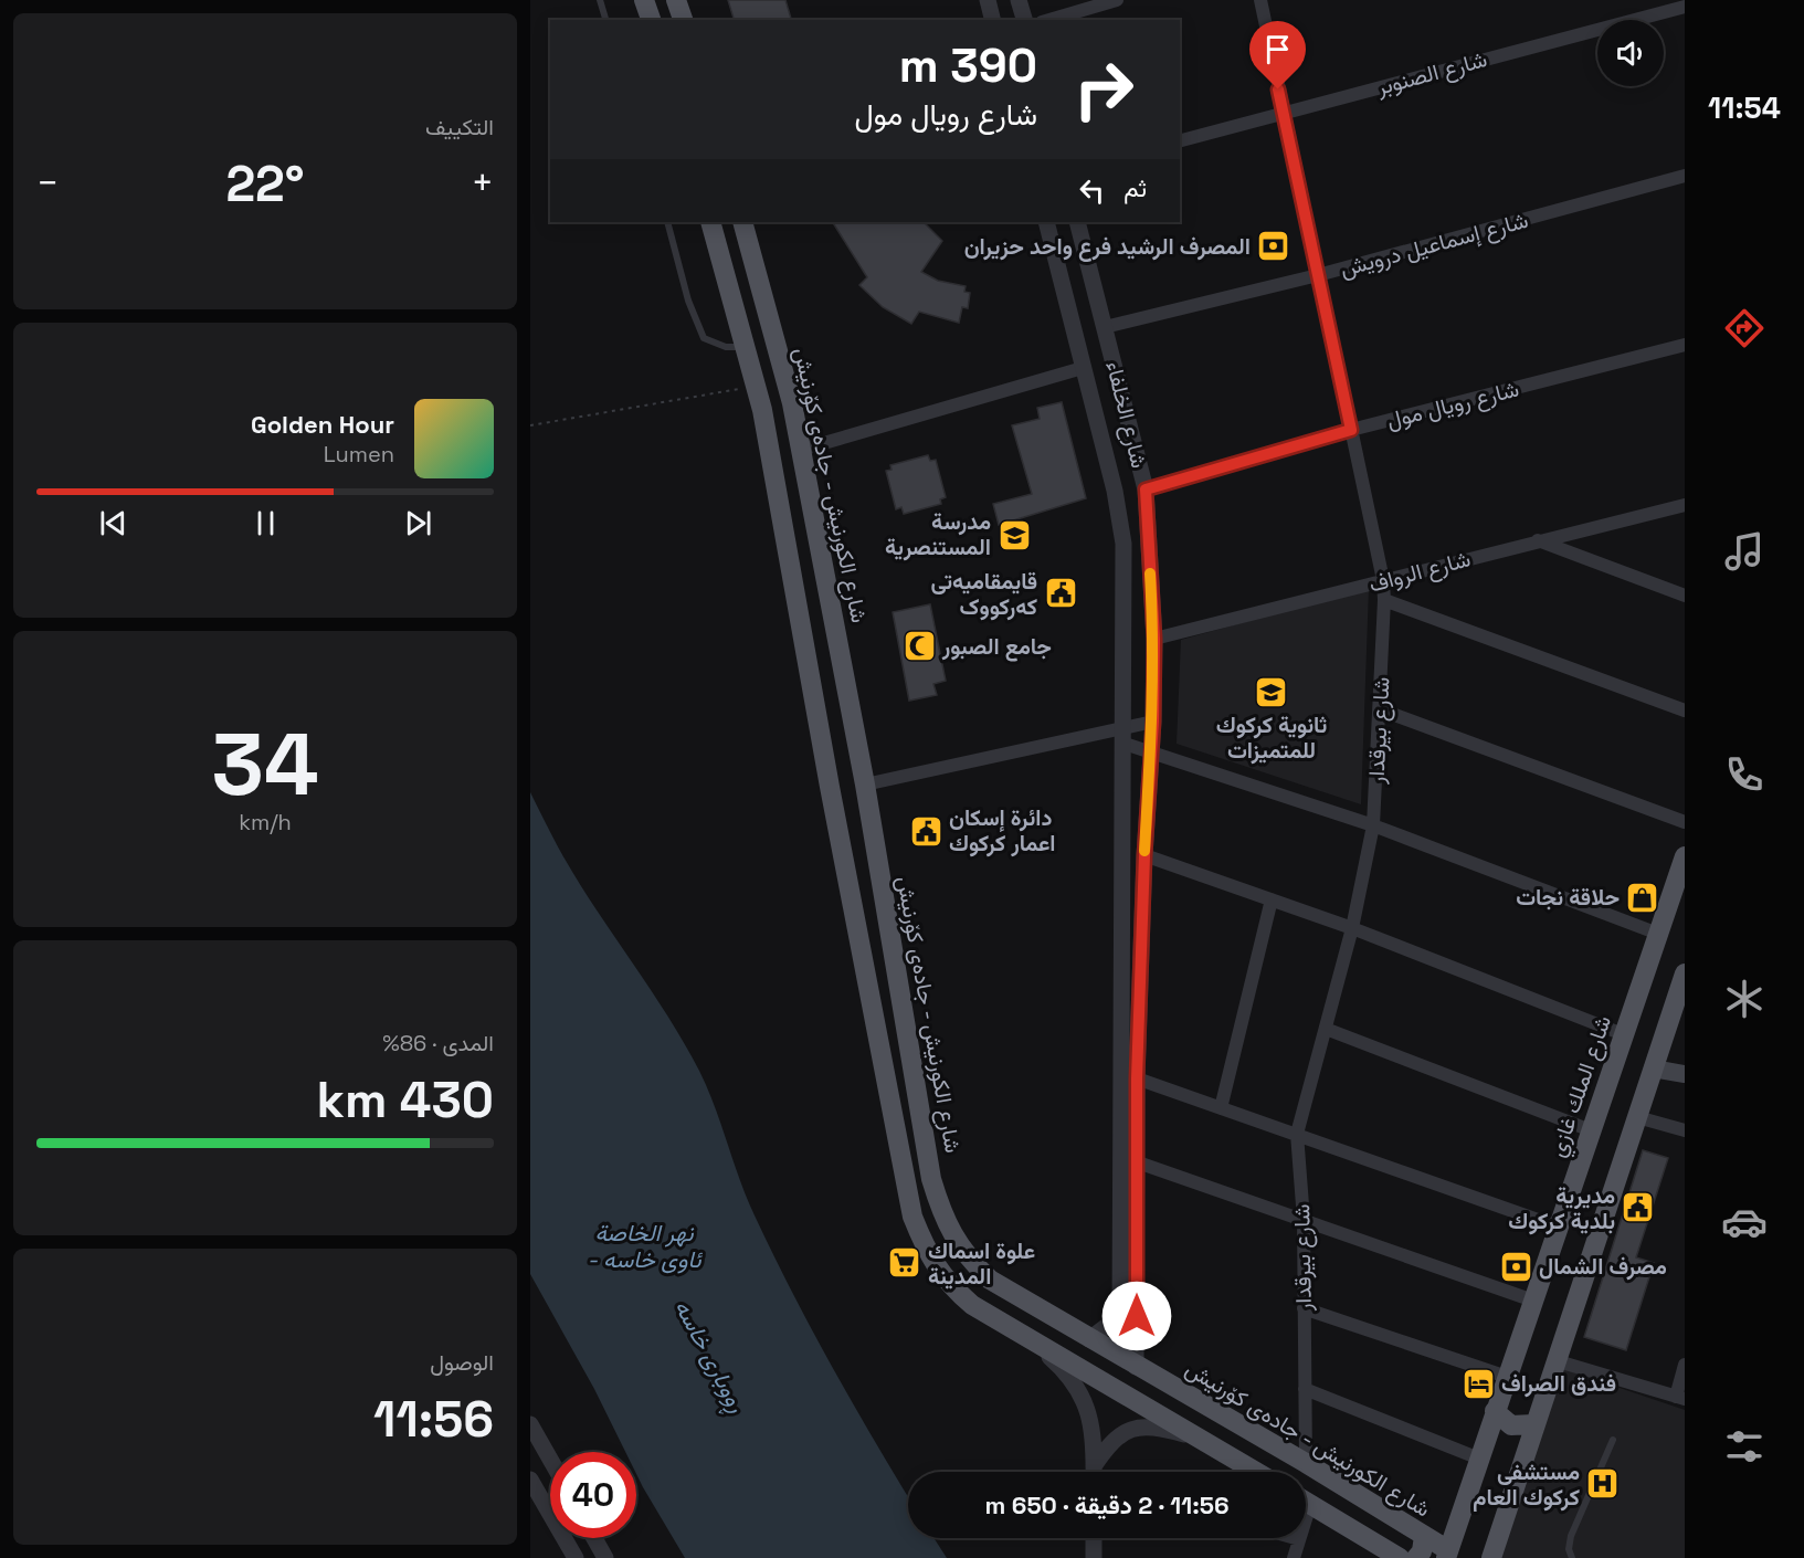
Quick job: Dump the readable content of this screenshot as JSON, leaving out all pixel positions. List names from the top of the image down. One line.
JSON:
{"streets":{"main road":["شارع الكورنيش - جادەی کۆرنیش","شارع الملك غازي"],"street":["شارع الصنوبر","شارع إسماعيل درويش","شارع رويال مول","شارع الخلفاء","شارع الرواف","شارع بيرقدار"]},"crossings":[["شارع الصنوبر","شارع بيرقدار"],["شارع إسماعيل درويش","شارع الخلفاء"],["شارع إسماعيل درويش","شارع بيرقدار"],["شارع رويال مول","شارع الخلفاء"],["شارع رويال مول","شارع بيرقدار"],["شارع الخلفاء","شارع الكورنيش - جادەی کۆرنیش"],["شارع الخلفاء","شارع الرواف"],["شارع الكورنيش - جادەی کۆرنیش","شارع بيرقدار"],["شارع الكورنيش - جادەی کۆرنیش","شارع الملك غازي"],["شارع الرواف","شارع بيرقدار"]],"water":["نهر الخاصة - ئاوی خاسە","ڕووباری خاسە"],"places":{"bank":["المصرف الرشید فرع واحد حزیران","مصرف الشمال"],"school or university":["مدرسة المستنصرية","ثانوية كركوك للمتميزات"],"public building":["قایمقامیەتی کەرکووک","دائرة إسكان اعمار كركوك","مديرية بلدية كركوك"],"mosque":["جامع الصبور"],"shop":["حلاقة نجات"],"supermarket":["علوة اسماك المدينة"],"hotel":["فندق الصراف"],"hospital":["مستشفى كركوك العام"]},"page":{"tabs":"11:54","tile":["التكييف",["34","km/h"],["المدى · 86%","430 km"],["الوصول","11:56"]],"turn":["390 m","شارع رويال مول"],"heat":["−","22°","+"],"then":"ثم","song":["Golden Hour","Lumen"],"limit":"40","trip":"11:56 · 2 دقيقة · 650 m"}}
